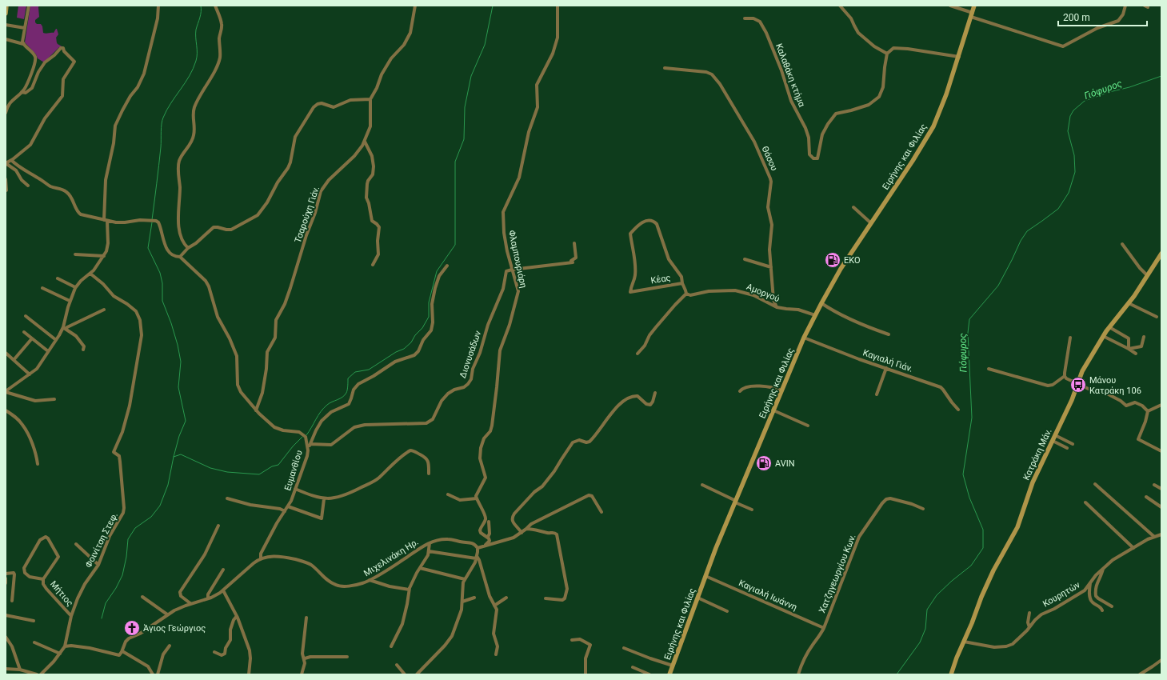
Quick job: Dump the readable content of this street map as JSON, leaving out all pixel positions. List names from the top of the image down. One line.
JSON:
{"streets":{"street":["Καλαθάκη κτήμα","Ειρήνης και Φιλίας","Θάσου","Τσαρούχη Γιάν.","Φλαμπουριάρη","Κέας","Αμοργού","Διονυσάδων","Καγιαλή Γιάν.","Κατράκη Μάν.","Ευμανθίου","Φοινίτση Στεφ.","Μιχελινάκη Ηρ.","Χατζηγεωργίου Κων.","Μήτιος","Κουρητών","Καγιαλή Ιωάννη"]},"crossings":[["Ειρήνης και Φιλίας","Αμοργού"],["Ειρήνης και Φιλίας","Καγιαλή Γιάν."],["Ειρήνης και Φιλίας","Καγιαλή Ιωάννη"],["Θάσου","Αμοργού"],["Τσαρούχη Γιάν.","Ευμανθίου"],["Φλαμπουριάρη","Διονυσάδων"],["Κέας","Αμοργού"],["Κατράκη Μάν.","Κουρητών"],["Ευμανθίου","Μιχελινάκη Ηρ."],["Φοινίτση Στεφ.","Μήτιος"],["Χατζηγεωργίου Κων.","Καγιαλή Ιωάννη"]],"water":["Γιόφυρος"],"places":{"fuel station":["EKO","AVIN"],"bus stop":["Μάνου Κατράκη 106"],"church":["Άγιος Γεώργιος"]},"scale_bar":"200 m"}
